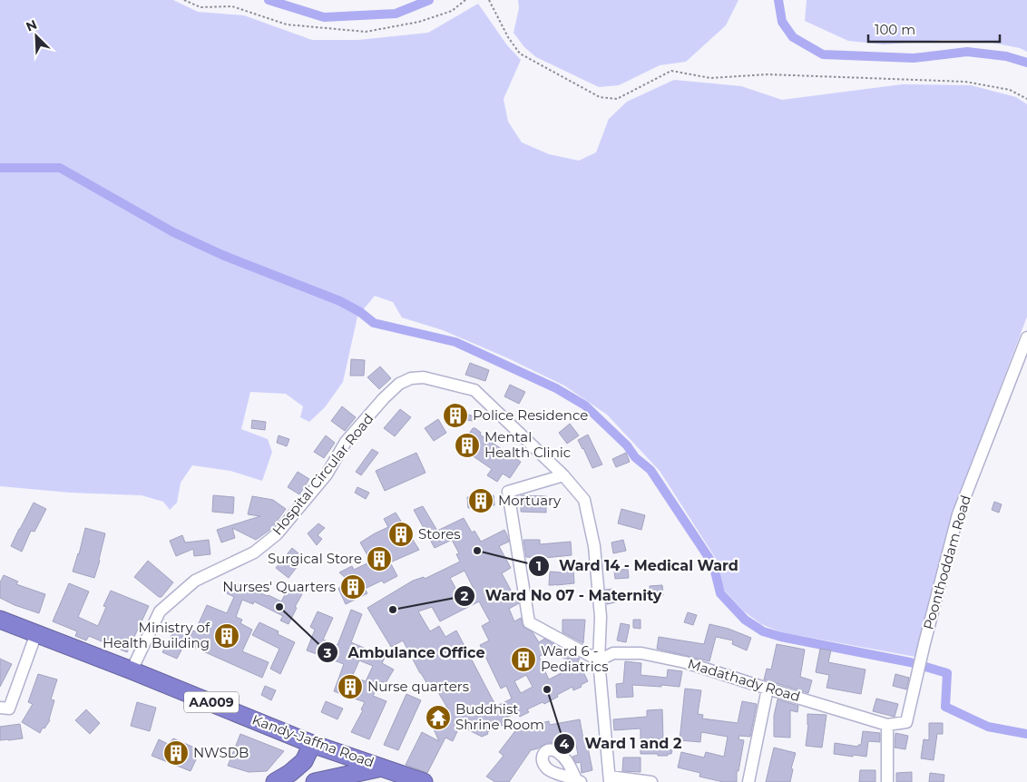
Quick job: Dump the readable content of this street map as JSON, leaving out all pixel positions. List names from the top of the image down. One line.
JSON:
{"streets":{"highway":["AA009","Kandy-Jaffna Road"],"street":["Hospital Circular Road","Poonthoddam Road","Madathady Road"]},"crossings":[["Hospital Circular Road","Madathady Road"],["Hospital Circular Road","Kandy-Jaffna Road"],["Poonthoddam Road","Madathady Road"]],"places":{"building":["Police Residence","Mental Health Clinic","Mortuary","Stores","Surgical Store","Nurses' Quarters","Ministry of Health Building","Ward 6 - Pediatrics","Nurse quarters","NWSDB"],"other":["Ward 14 - Medical Ward","Ambulance Office","Ward No 07 - Maternity","Ward 1 and 2"],"temple":["Buddhist Shrine Room"]},"scale_bar":"100 m","north":"top left"}
